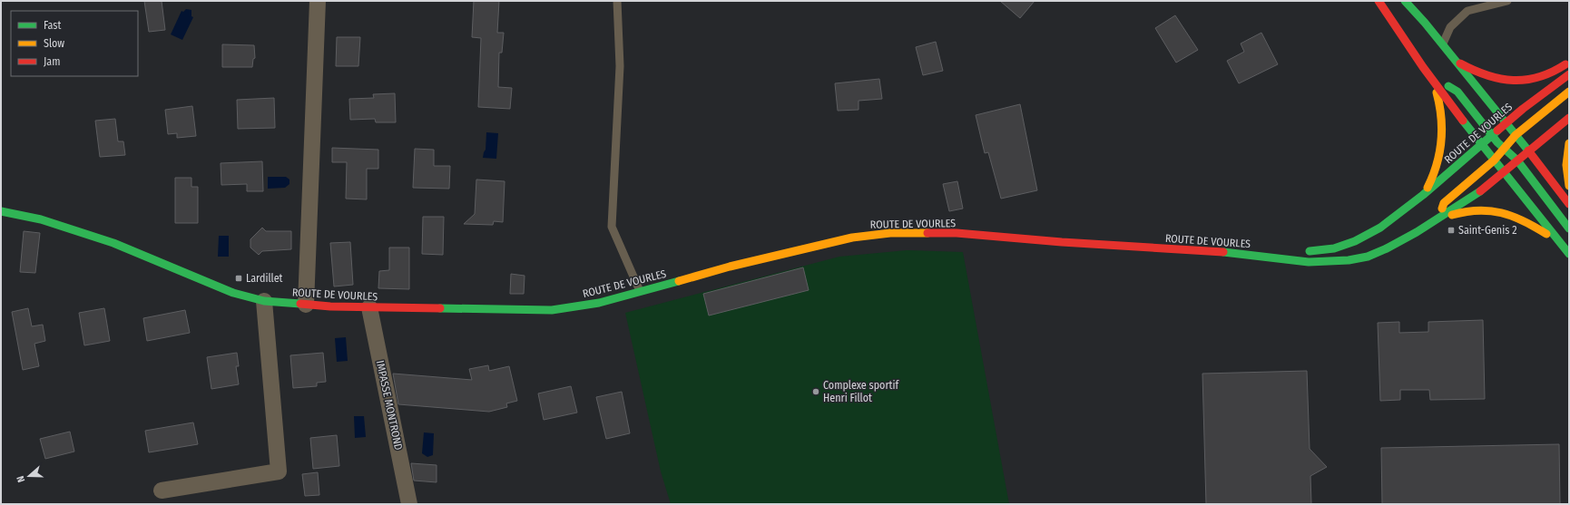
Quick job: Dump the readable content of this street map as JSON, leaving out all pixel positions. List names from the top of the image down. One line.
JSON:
{"streets":{"street":["ROUTE DE VOURLES","IMPASSE MONTROND"]},"crossings":[["ROUTE DE VOURLES","IMPASSE MONTROND"]],"places":{"transit":["Saint-Genis 2","Lardillet"],"other":["Complexe sportif Henri Fillot"]},"legend":["Fast","Slow","Jam"],"north":"left"}
